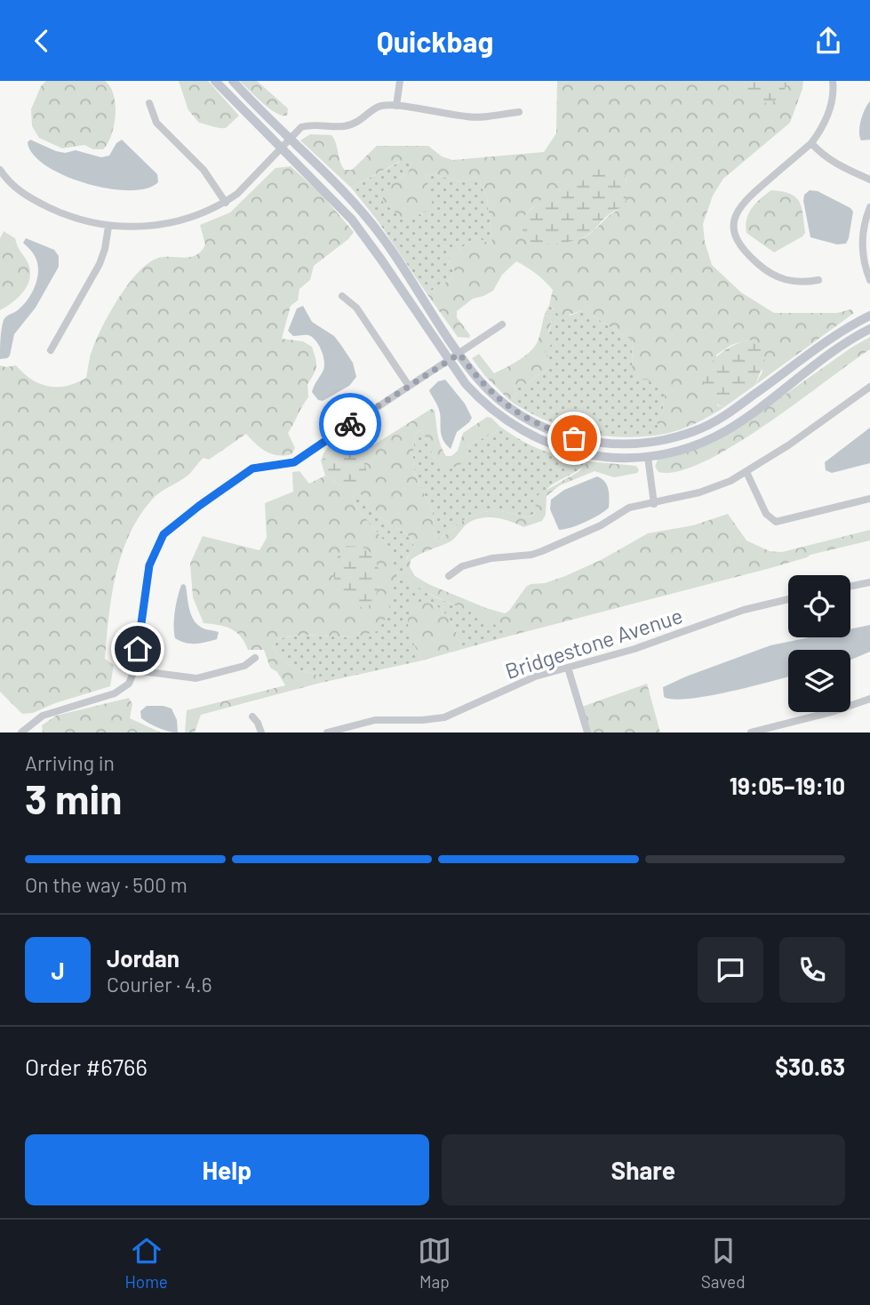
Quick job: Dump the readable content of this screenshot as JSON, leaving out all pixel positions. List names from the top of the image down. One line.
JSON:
{"streets":{"street":["Bridgestone Avenue"]},"page":{"header":"Quickbag","heading":["3 min","Arriving in","19:05–19:10"],"panel":["Jordan","Courier · 4.6","Order #6766","$30.63"],"bar":"On the way · 500 m","round":"J","buttons":["Help","Share"],"tabs":["Home","Map","Saved"]}}
